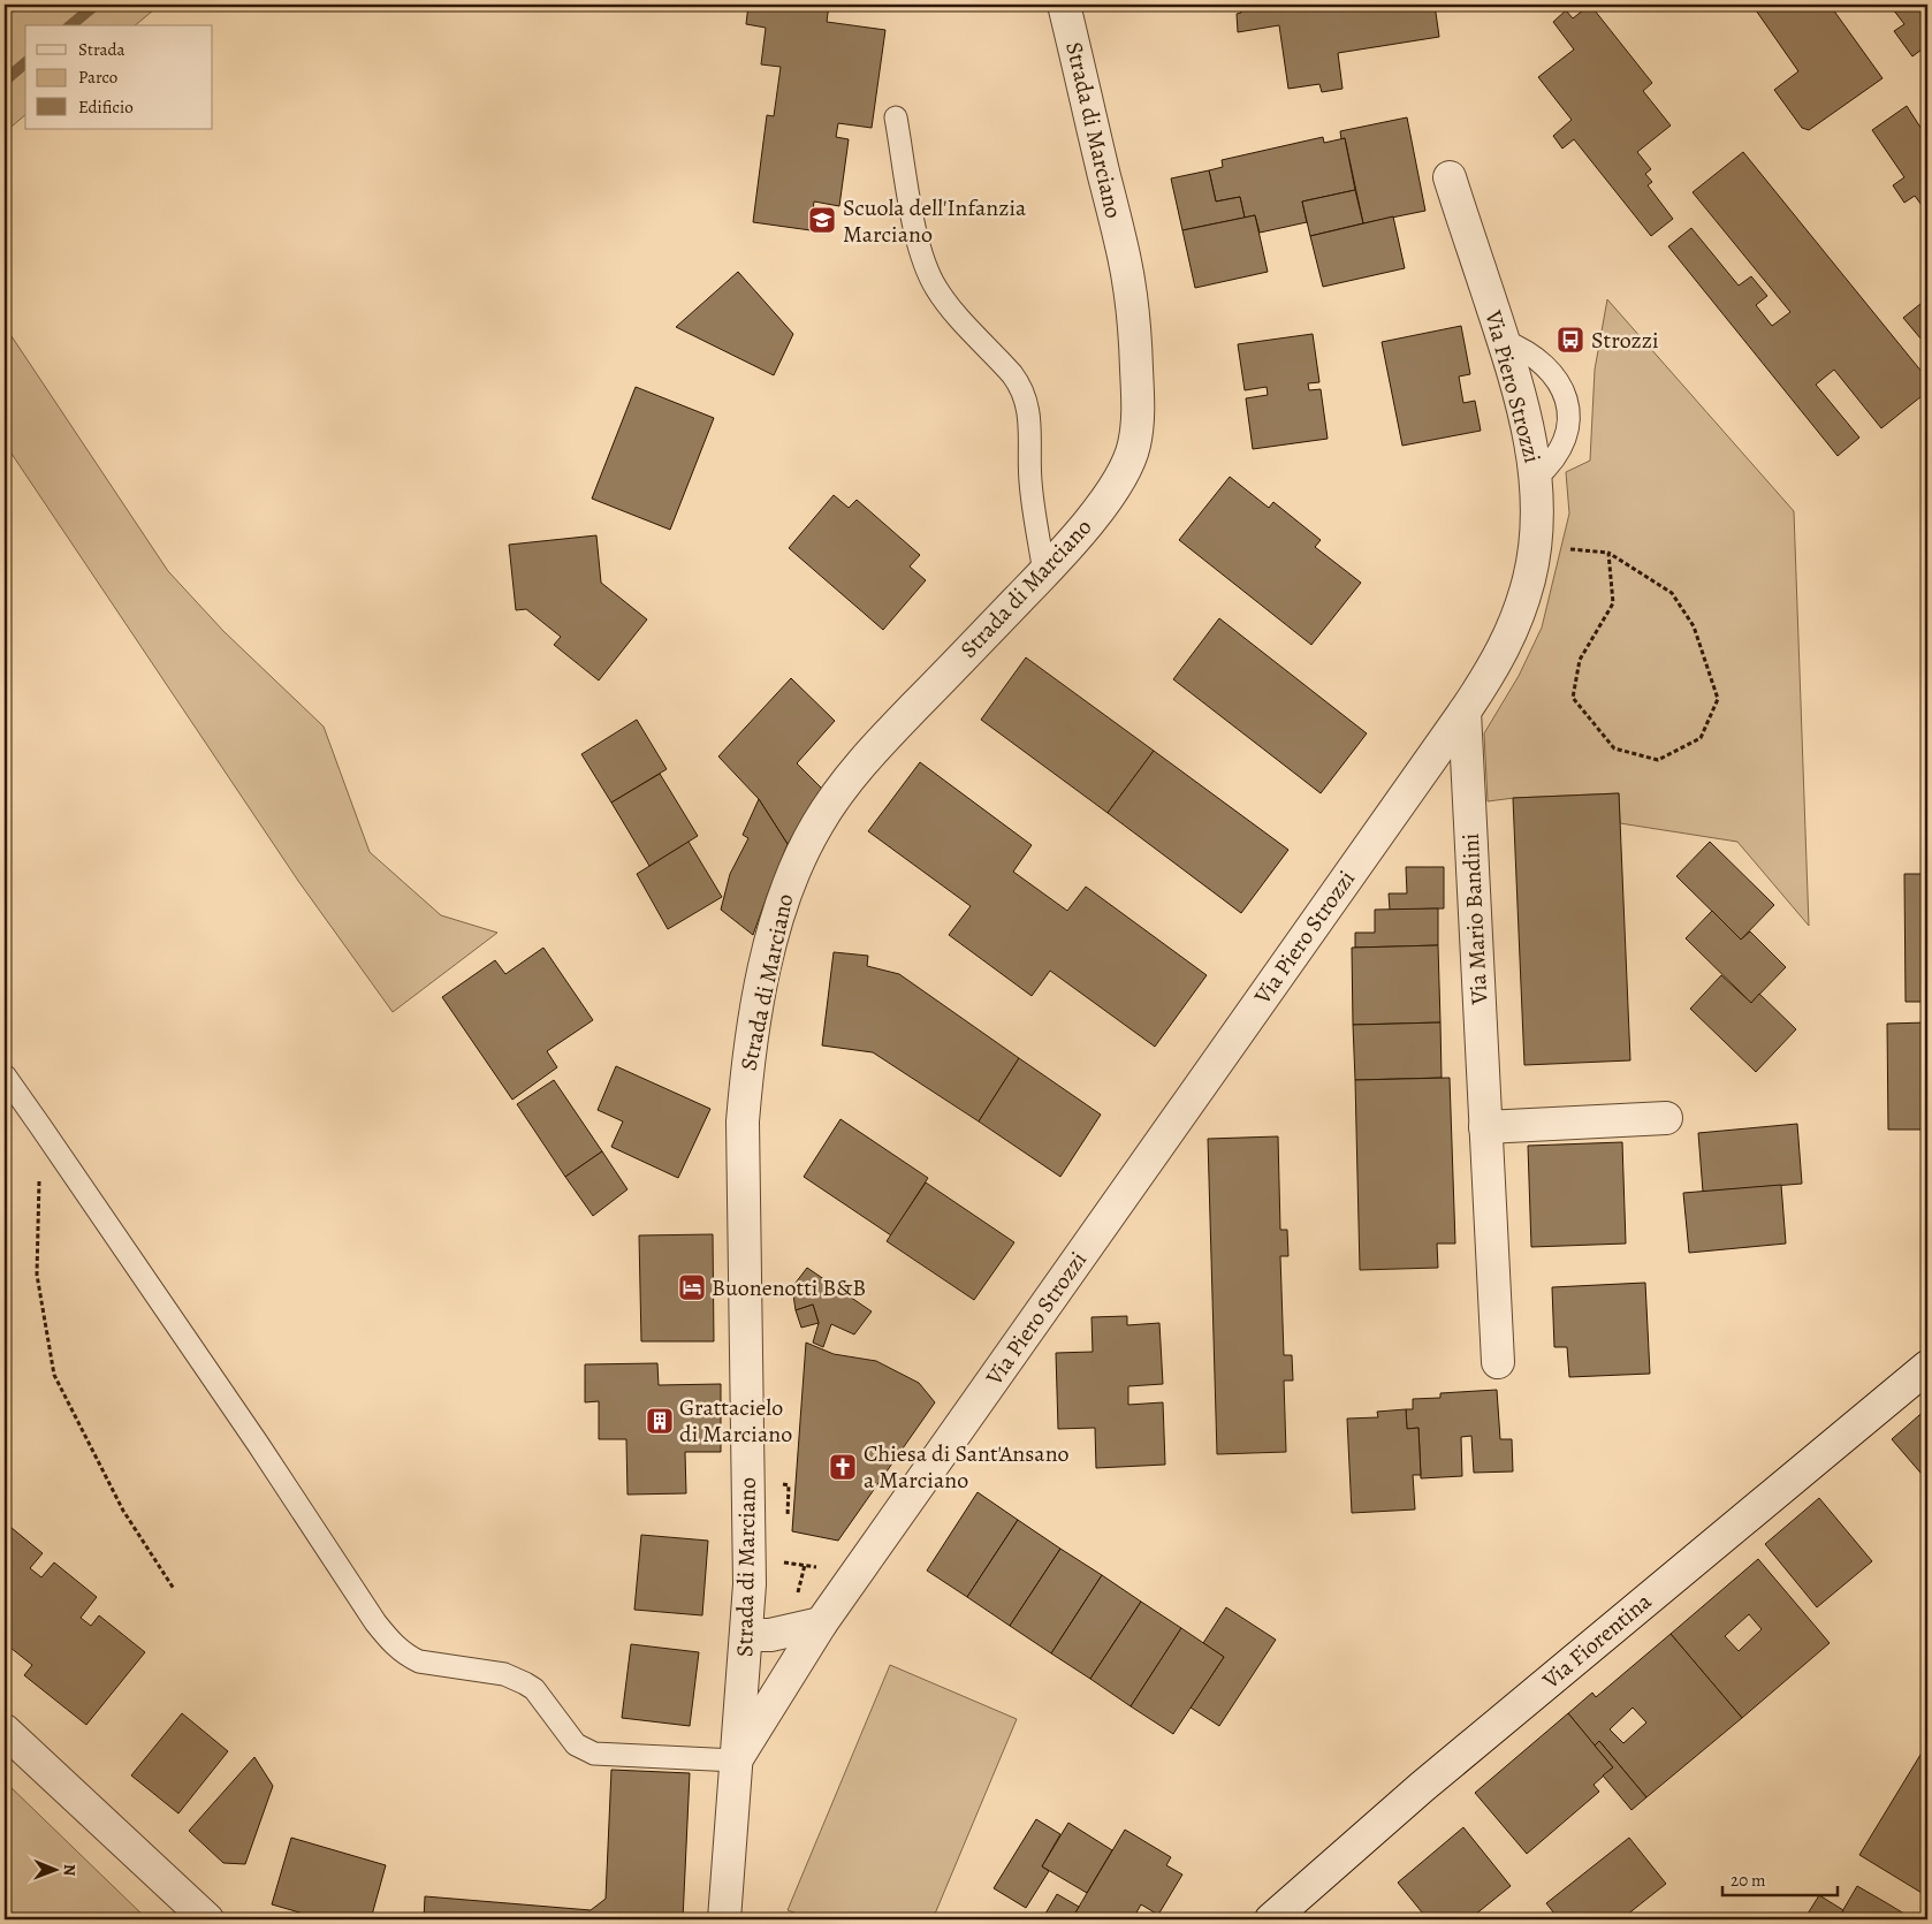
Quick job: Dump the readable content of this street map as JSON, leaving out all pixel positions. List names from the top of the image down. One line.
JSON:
{"streets":{"street":["Strada di Marciano","Via Piero Strozzi","Via Mario Bandini","Via Fiorentina"]},"crossings":[["Strada di Marciano","Via Piero Strozzi"],["Via Piero Strozzi","Via Mario Bandini"]],"places":{"school or university":["Scuola dell'Infanzia Marciano"],"bus stop":["Strozzi"],"hotel":["Buonenotti B&B"],"building":["Grattacielo di Marciano"],"church":["Chiesa di Sant'Ansano a Marciano"]},"legend":["Strada","Parco","Edificio"],"scale_bar":"20 m","north":"right"}
